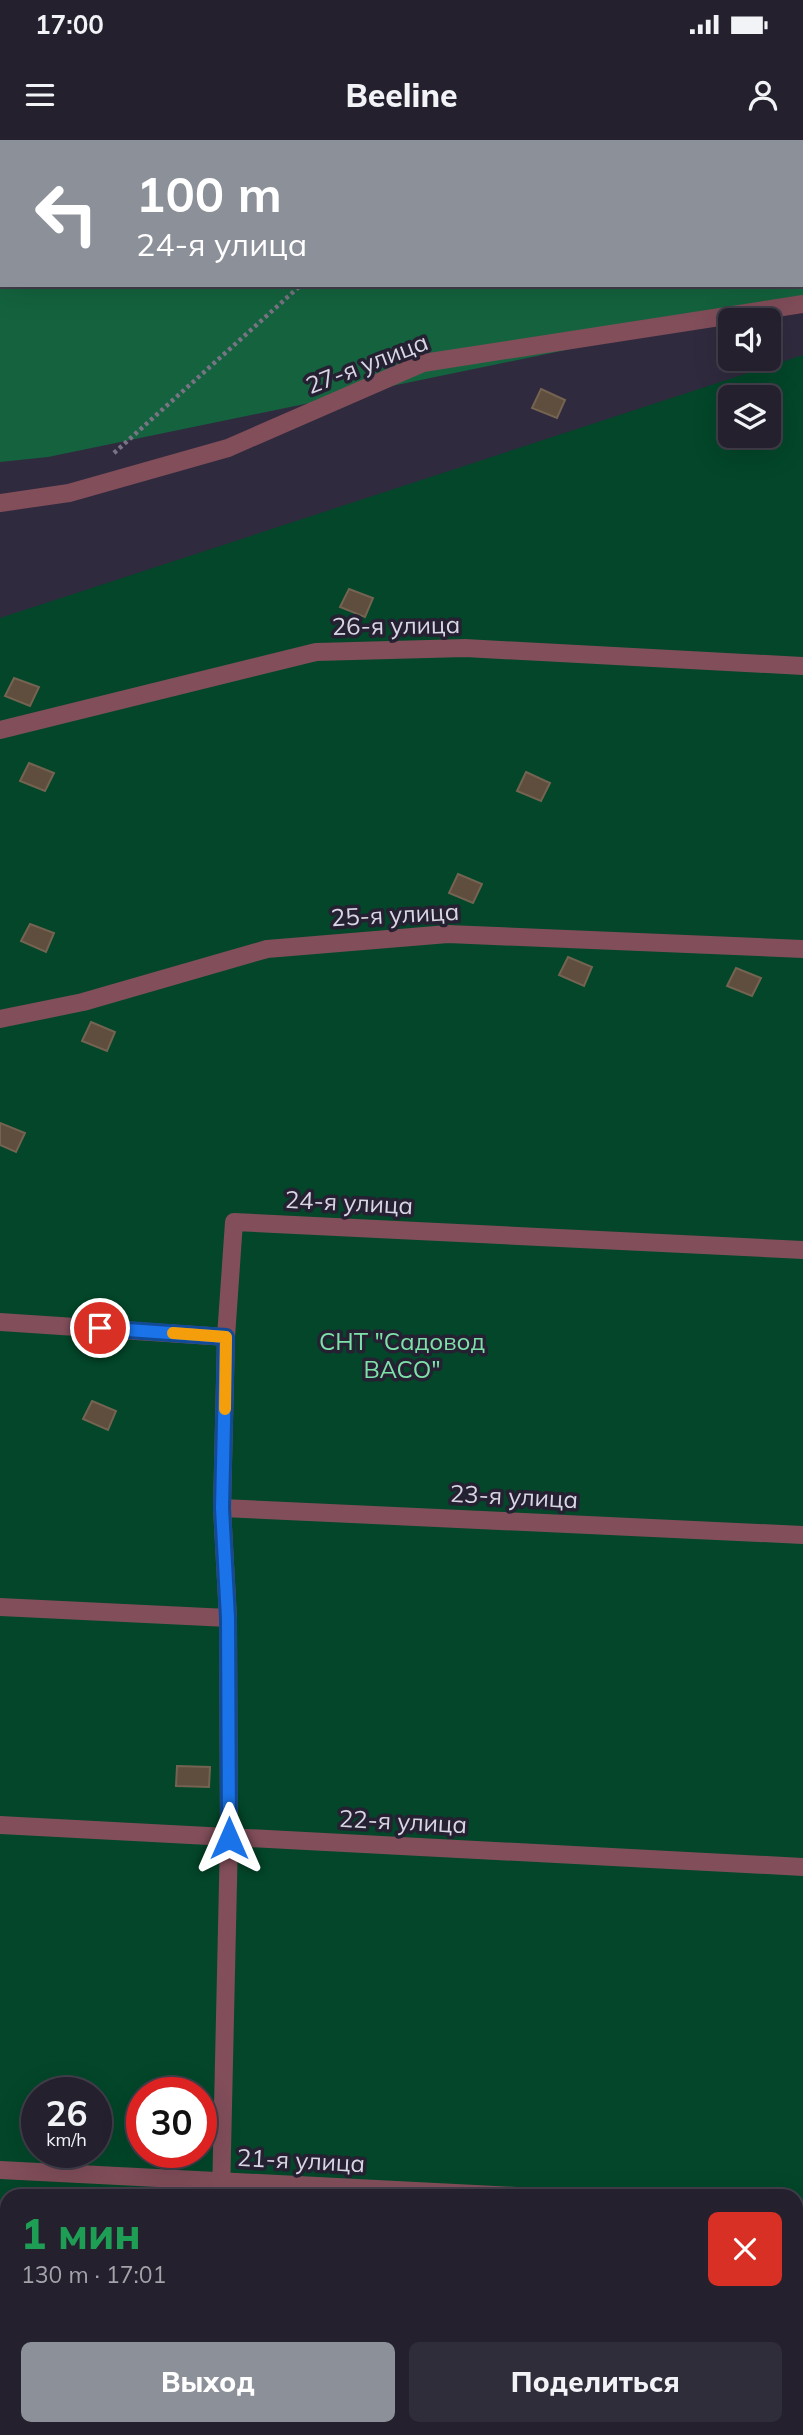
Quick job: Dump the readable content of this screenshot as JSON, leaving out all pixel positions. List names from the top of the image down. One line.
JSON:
{"streets":{"street":["27-я улица","26-я улица","25-я улица","24-я улица","23-я улица","22-я улица","21-я улица"]},"parks":["СНТ \"Садовод ВАСО\""],"page":{"status":"17:00","header":"Beeline","turn":["100 m","24-я улица"],"speed":"26 km/h","limit":"30","heading":["1 мин","130 m · 17:01"],"buttons":["Выход","Поделиться"]}}
